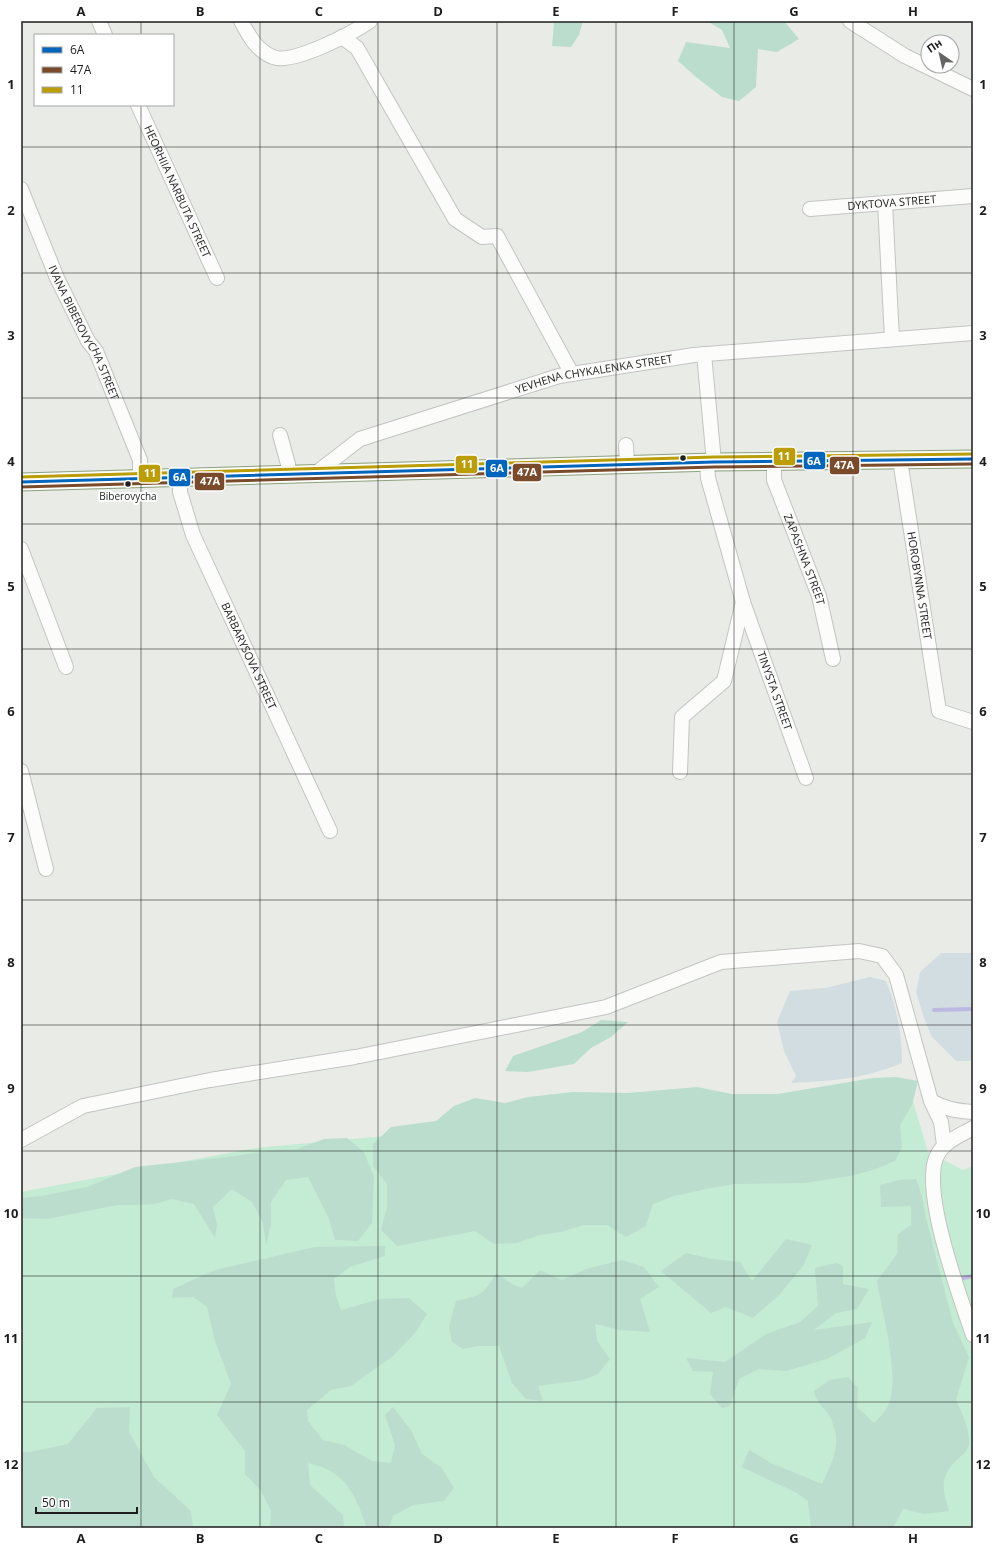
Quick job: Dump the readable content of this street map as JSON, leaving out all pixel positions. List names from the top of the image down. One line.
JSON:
{"streets":{"street":["HEORHIIA NARBUTA STREET","DYKTOVA STREET","IVANA BIBEROVYCHA STREET","YEVHENA CHYKALENKA STREET","ZAPASHNA STREET","HOROBYNNA STREET","BARBARYSOVA STREET","TINYSTA STREET"]},"crossings":[["YEVHENA CHYKALENKA STREET","TINYSTA STREET"]],"places":["Biberovycha"],"lines":["transit line 11","transit line 6А","transit line 47А"],"legend":["6А","47А","11"],"scale_bar":"50 m","north":"top left","grid":{"columns":["A","B","C","D","E","F","G","H"],"rows":["1","2","3","4","5","6","7","8","9","10","11","12"]}}
